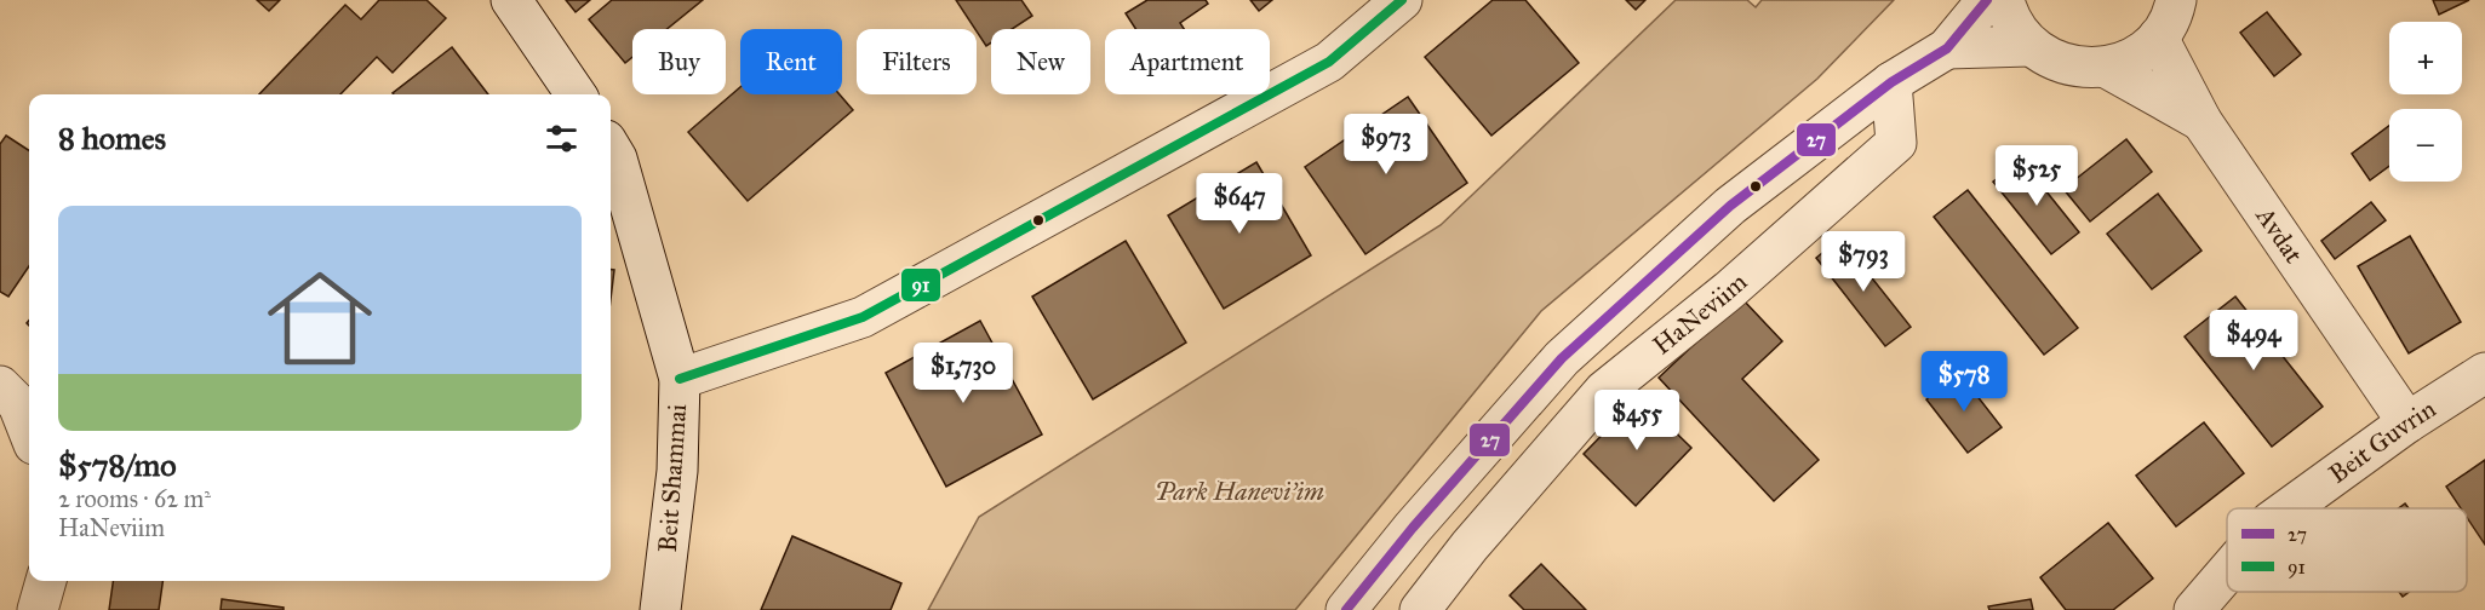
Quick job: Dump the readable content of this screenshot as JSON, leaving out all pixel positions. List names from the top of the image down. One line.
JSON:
{"streets":{"street":["Avdat","HaNeviim","Beit Guvrin","Beit Shammai"]},"crossings":[["Avdat","Beit Guvrin"]],"parks":["Park Hanevi'im"],"lines":["transit line 27","transit line 91"],"legend":["27","91"],"page":{"map_buttons":["+","−"],"chip":["Buy","Rent","Filters","New","Apartment"],"heading":"8 homes","price":["$973","$525","$647","$793","$494","$1,730","$578","$455"],"list":[{"name":"$578/mo","note":"2 rooms · 62 m² · HaNeviim"}]}}
